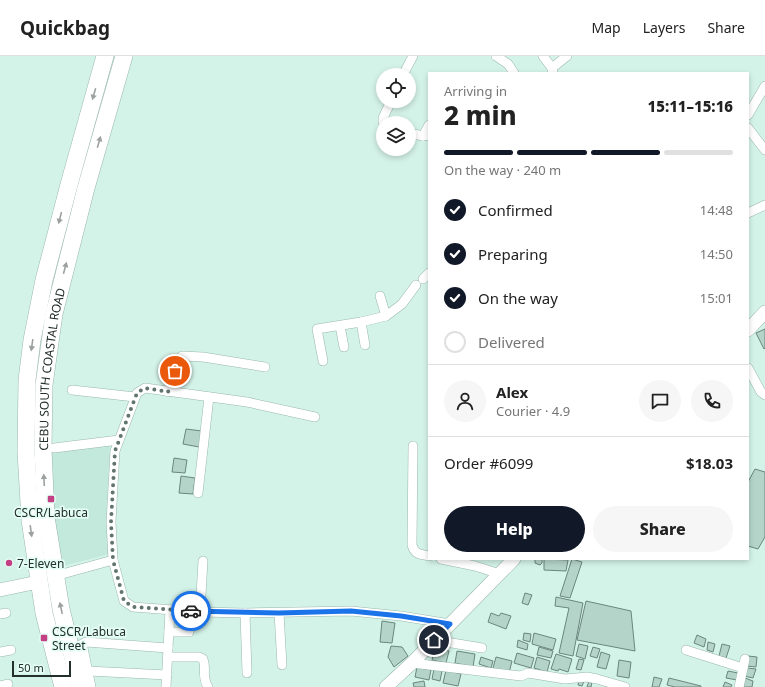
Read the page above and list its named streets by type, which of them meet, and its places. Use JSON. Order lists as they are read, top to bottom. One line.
{"streets":{"highway":["CEBU SOUTH COASTAL ROAD"]},"places":{"transit":["CSCR/Labuca","CSCR/Labuca Street"],"other":["7-Eleven"]},"scale_bar":"50 m","page":{"header":"Quickbag","nav":["Map","Layers","Share"],"heading":["2 min","Arriving in","15:11–15:16"],"panel":["Alex","Courier · 4.9","Order #6099","$18.03"],"bar":"On the way · 240 m","list":[["Confirmed","14:48"],["Preparing","14:50"],["On the way","15:01"],"Delivered"],"buttons":["Help","Share"],"scale":"50 m"}}
